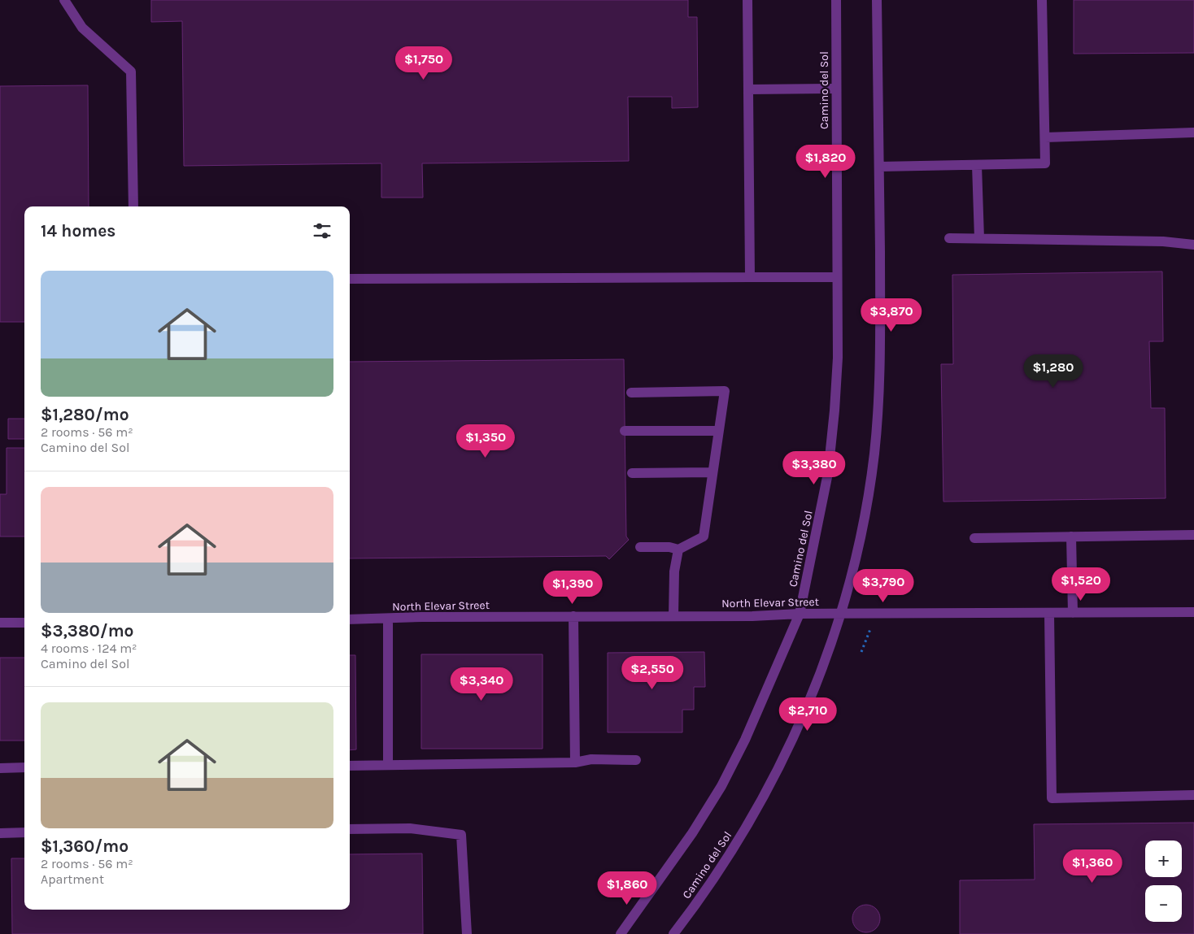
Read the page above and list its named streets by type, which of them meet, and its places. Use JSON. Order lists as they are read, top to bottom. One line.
{"streets":{"street":["Camino del Sol","North Elevar Street"]},"crossings":[["Camino del Sol","North Elevar Street"]],"page":{"price":["$1,750","$1,820","$3,870","$1,280","$1,350","$3,380","$1,520","$3,790","$1,390","$2,550","$3,340","$2,710","$1,360","$1,860"],"heading":"14 homes","list":[{"name":"$1,280/mo","note":"2 rooms · 56 m² · Camino del Sol"},{"name":"$3,380/mo","note":"4 rooms · 124 m² · Camino del Sol"},{"name":"$1,360/mo","note":"2 rooms · 56 m² · Apartment"}],"map_buttons":["+","−"]}}
